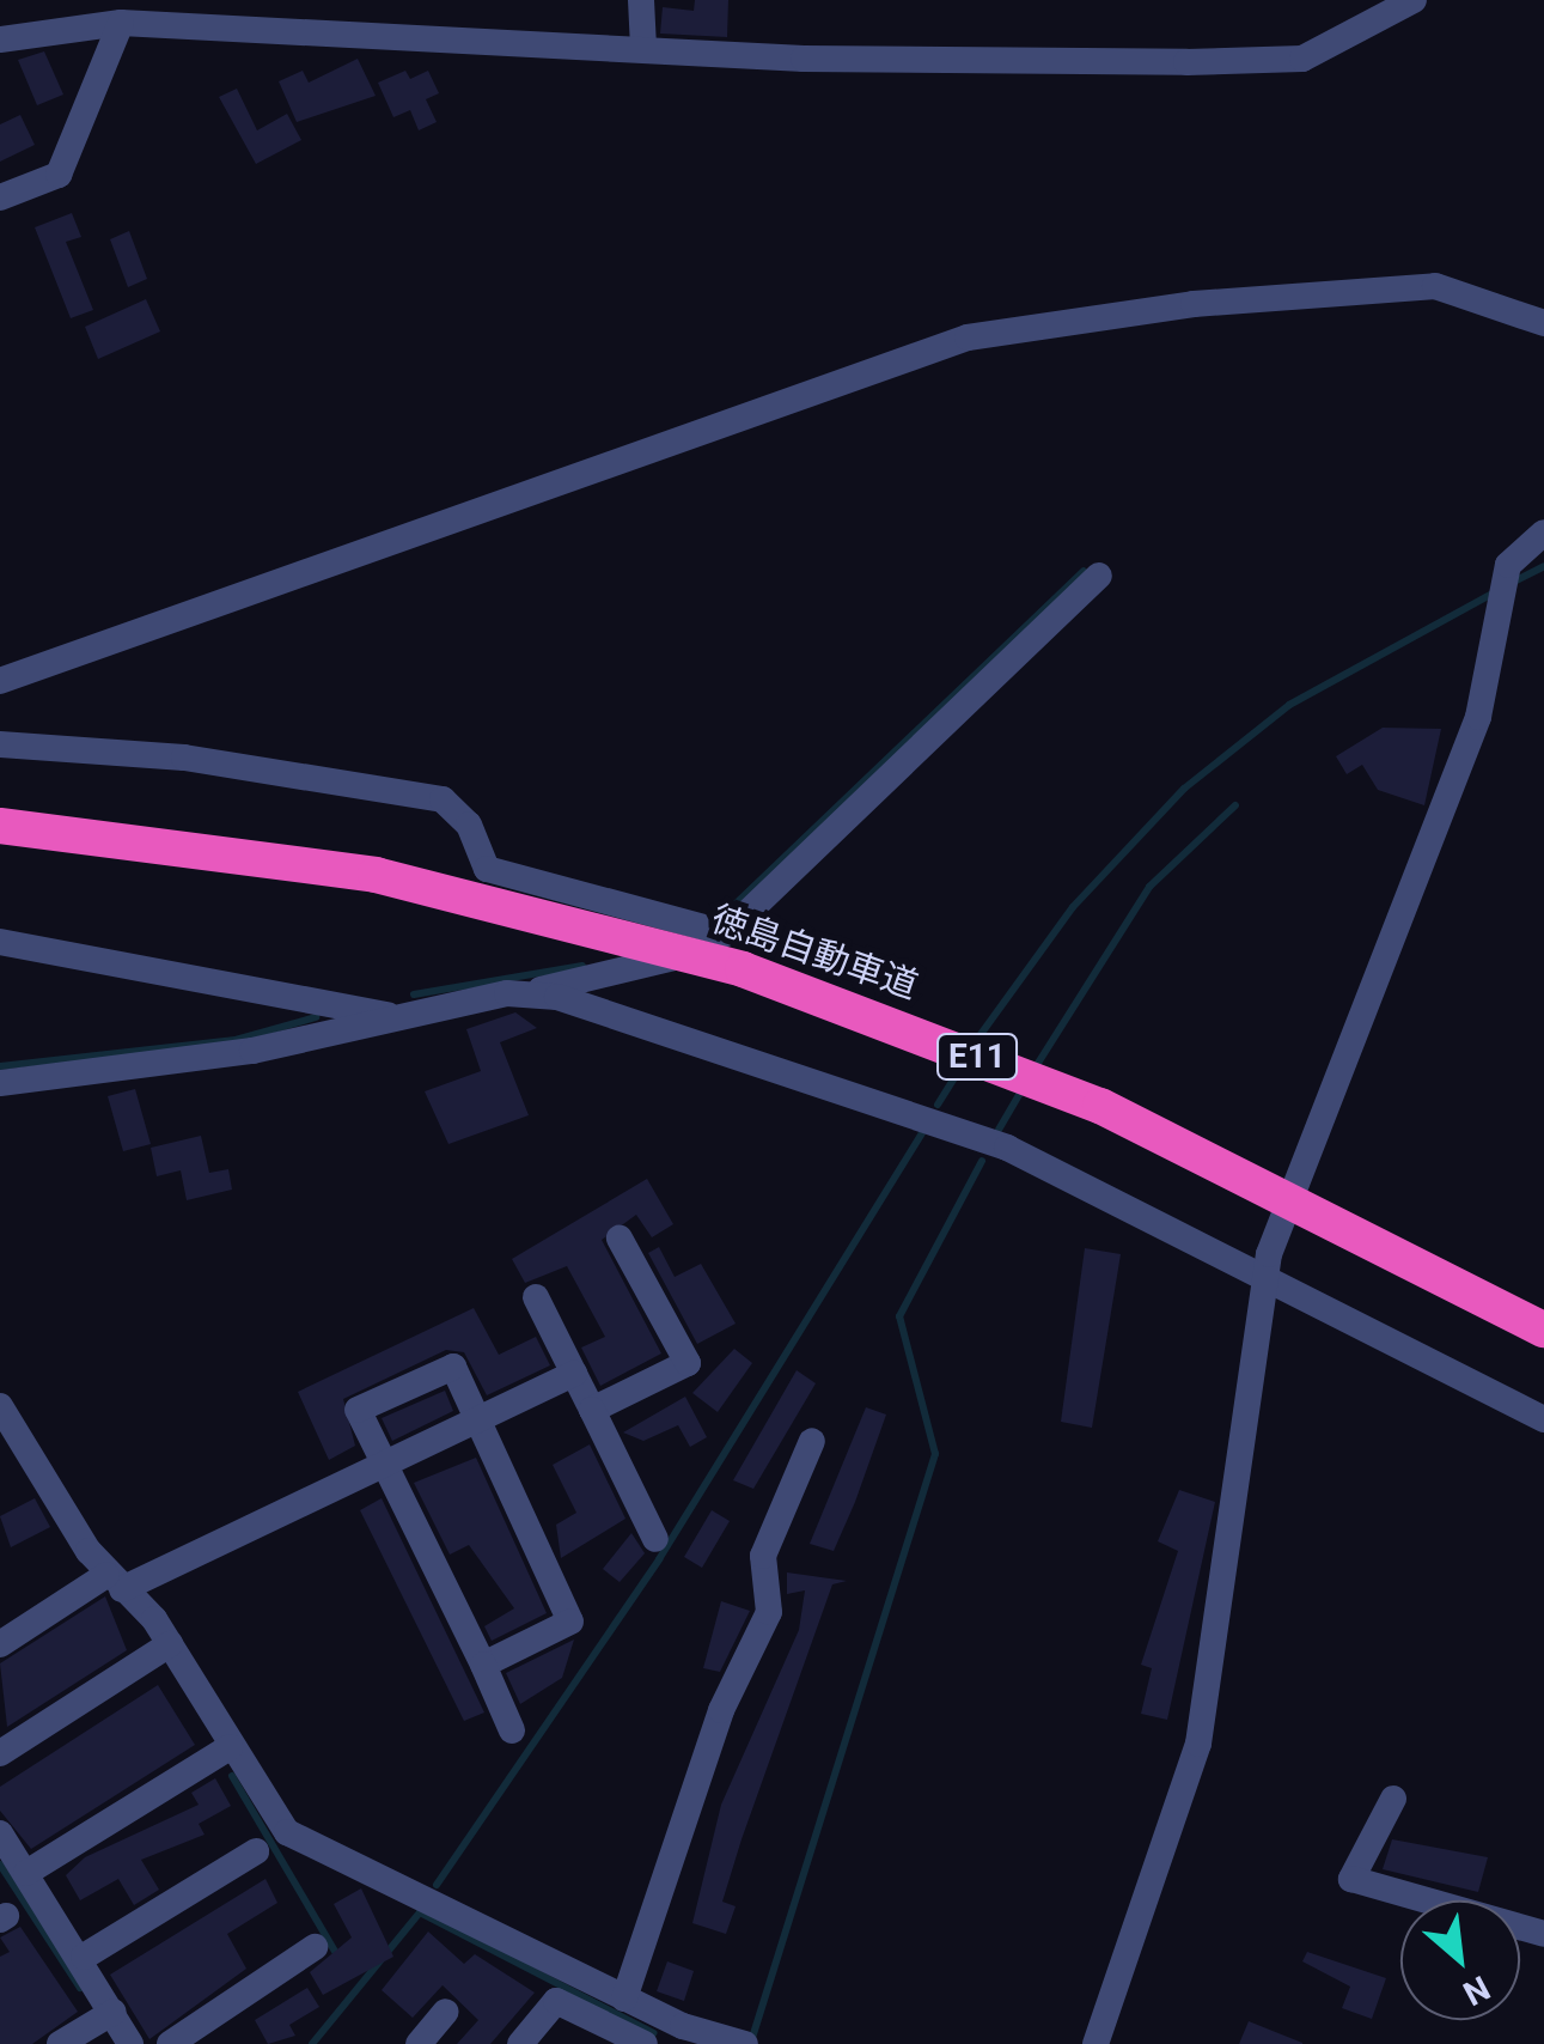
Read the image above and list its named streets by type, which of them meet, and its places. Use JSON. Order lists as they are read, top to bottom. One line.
{"streets":{"highway":["徳島自動車道","E11"]},"north":"bottom right"}
